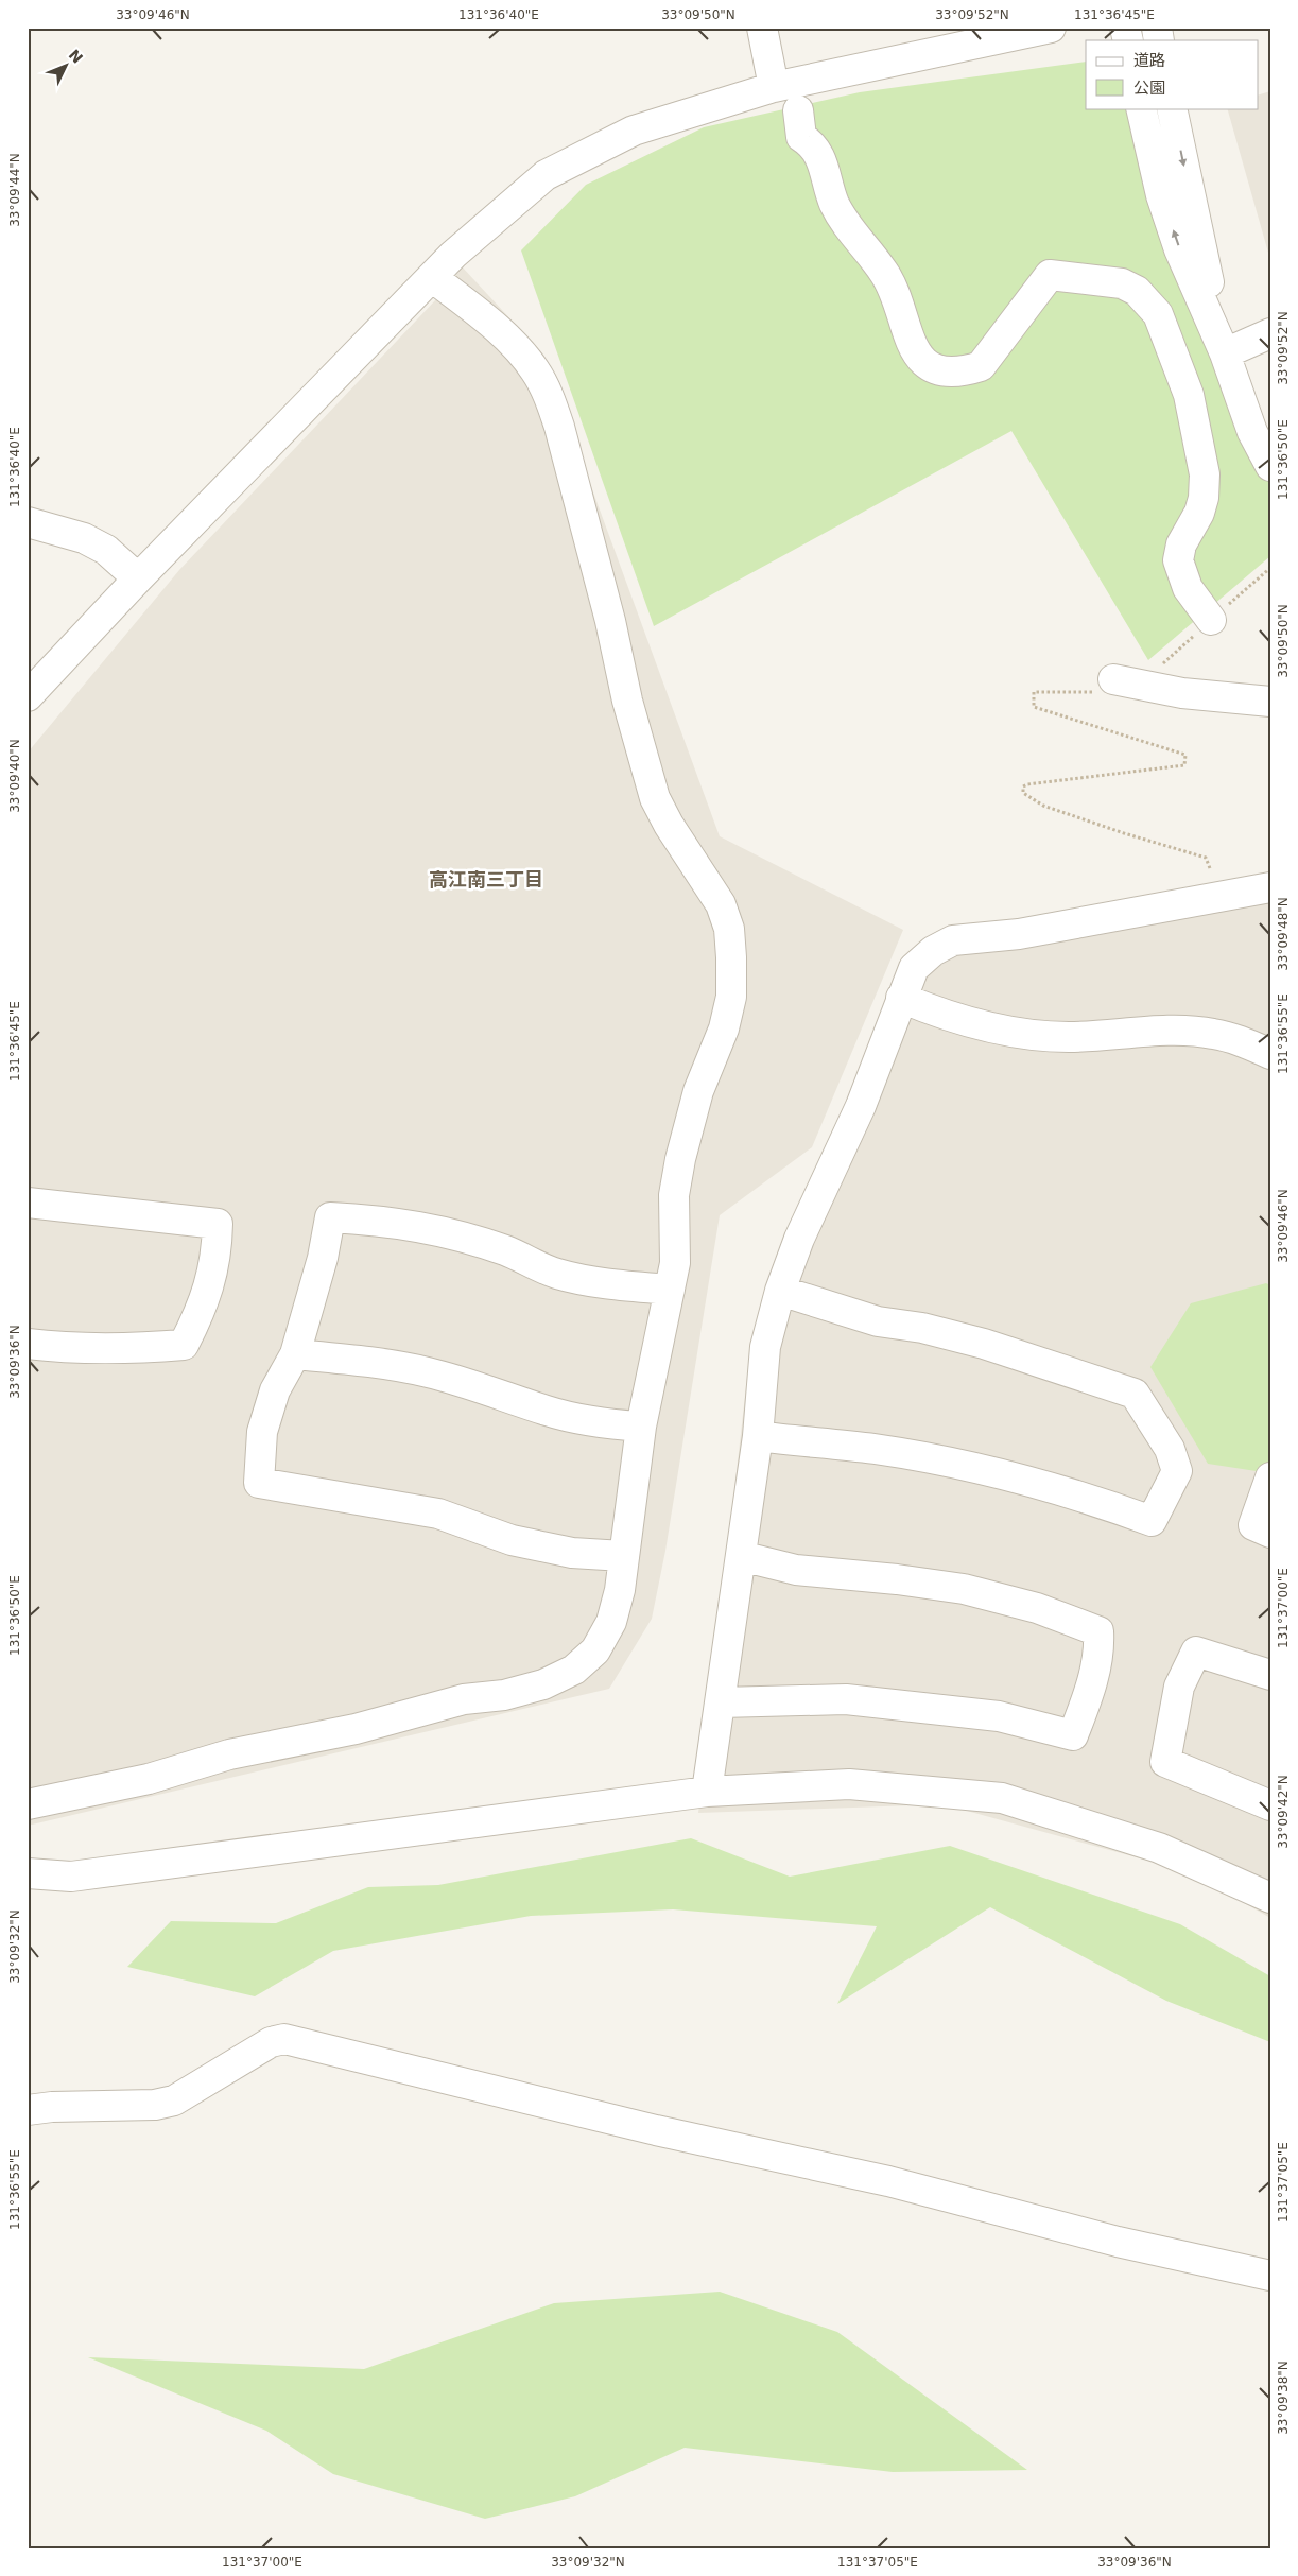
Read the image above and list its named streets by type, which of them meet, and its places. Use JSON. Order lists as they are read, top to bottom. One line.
{"districts":["高江南三丁目"],"legend":["道路","公園"],"north":"top right","coordinates":["33°09'46\"N","131°36'40\"E","33°09'50\"N","33°09'52\"N","131°36'45\"E","33°09'44\"N","131°36'50\"E","33°09'40\"N","33°09'48\"N","131°36'55\"E","33°09'36\"N","131°37'00\"E","33°09'42\"N","33°09'32\"N","131°37'05\"E","33°09'38\"N"]}
